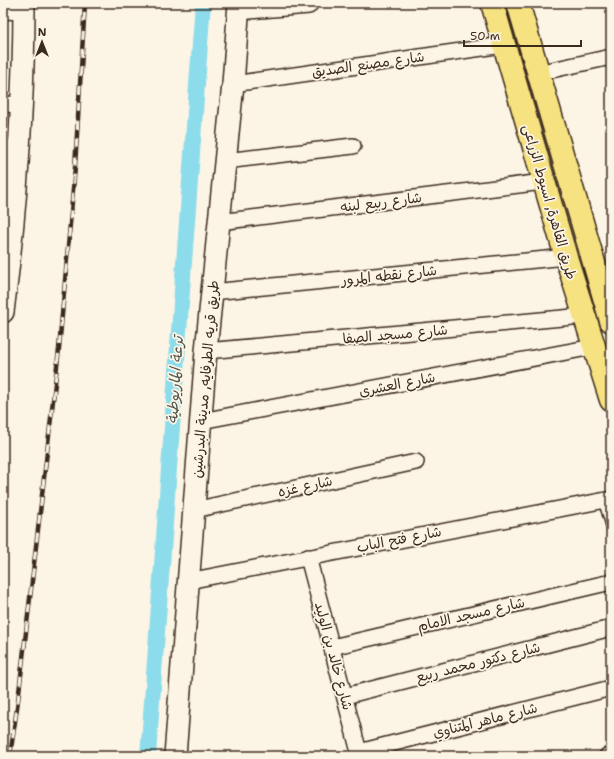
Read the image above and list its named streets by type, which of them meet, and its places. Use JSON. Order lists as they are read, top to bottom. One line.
{"streets":{"highway":["طريق القاهرة, اسيوط الزراعى"],"main road":["طريق قريه الطرفايه, مدينة البدرشين"],"street":["شارع مصنع الصديق","شارع ربيع لبنه","شارع نقطه المرور","شارع مسجد الصفا","شارع العشرى","شارع غزه","شارع فتح الباب","شارع مسجد الامام","شارع خالد بن الوليد","شارع دكتور محمد ربيع","شارع ماهر المتناوي"]},"crossings":[["شارع مصنع الصديق","طريق القاهرة, اسيوط الزراعى"],["شارع مصنع الصديق","طريق قريه الطرفايه, مدينة البدرشين"],["شارع ربيع لبنه","طريق القاهرة, اسيوط الزراعى"],["شارع ربيع لبنه","طريق قريه الطرفايه, مدينة البدرشين"],["طريق القاهرة, اسيوط الزراعى","شارع نقطه المرور"],["طريق القاهرة, اسيوط الزراعى","شارع مسجد الصفا"],["طريق القاهرة, اسيوط الزراعى","شارع العشرى"],["شارع نقطه المرور","طريق قريه الطرفايه, مدينة البدرشين"],["شارع مسجد الصفا","طريق قريه الطرفايه, مدينة البدرشين"],["طريق قريه الطرفايه, مدينة البدرشين","شارع العشرى"],["طريق قريه الطرفايه, مدينة البدرشين","شارع غزه"],["طريق قريه الطرفايه, مدينة البدرشين","شارع فتح الباب"],["شارع فتح الباب","شارع خالد بن الوليد"],["شارع مسجد الامام","شارع خالد بن الوليد"],["شارع خالد بن الوليد","شارع دكتور محمد ربيع"],["شارع خالد بن الوليد","شارع ماهر المتناوي"]],"water":["ترعة الماريوطية"],"scale_bar":"50 m","north":"top"}
